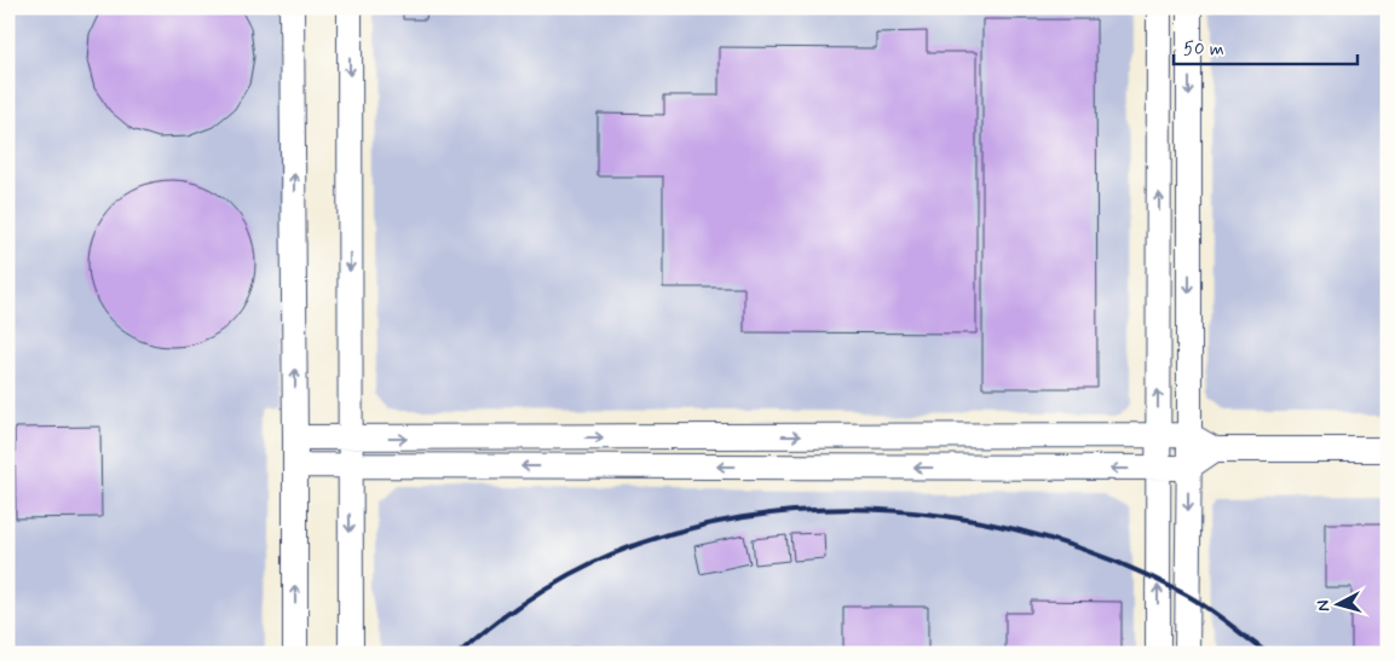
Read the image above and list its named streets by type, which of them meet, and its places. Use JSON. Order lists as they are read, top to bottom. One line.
{"scale_bar":"50 m","north":"left"}
